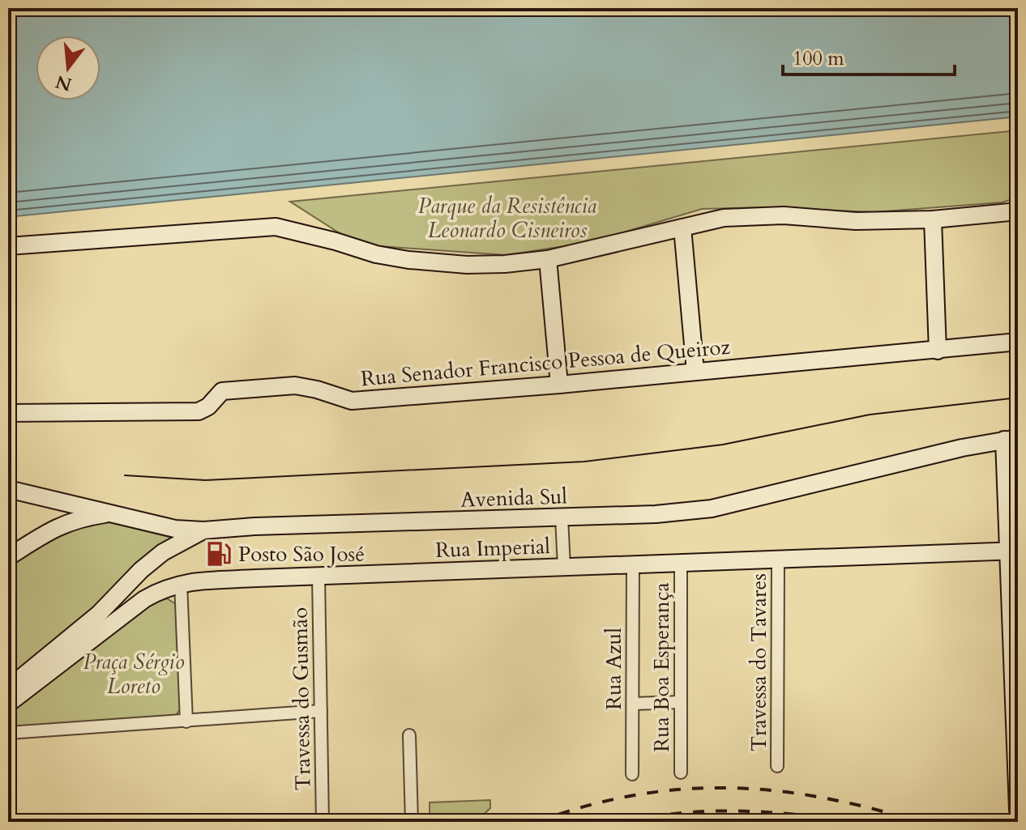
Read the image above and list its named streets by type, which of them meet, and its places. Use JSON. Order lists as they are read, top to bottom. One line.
{"streets":{"main road":["Rua Senador Francisco Pessoa de Queiroz","Avenida Sul","Rua Imperial"],"street":["Travessa do Tavares","Rua Boa Esperança","Rua Azul","Travessa do Gusmão"]},"crossings":[["Rua Imperial","Travessa do Tavares"],["Rua Imperial","Rua Boa Esperança"],["Rua Imperial","Rua Azul"],["Rua Imperial","Travessa do Gusmão"]],"parks":["Parque da Resistência Leonardo Cisneiros","Praça Sérgio Loreto"],"places":{"fuel station":["Posto São José"]},"scale_bar":"100 m","north":"bottom"}
